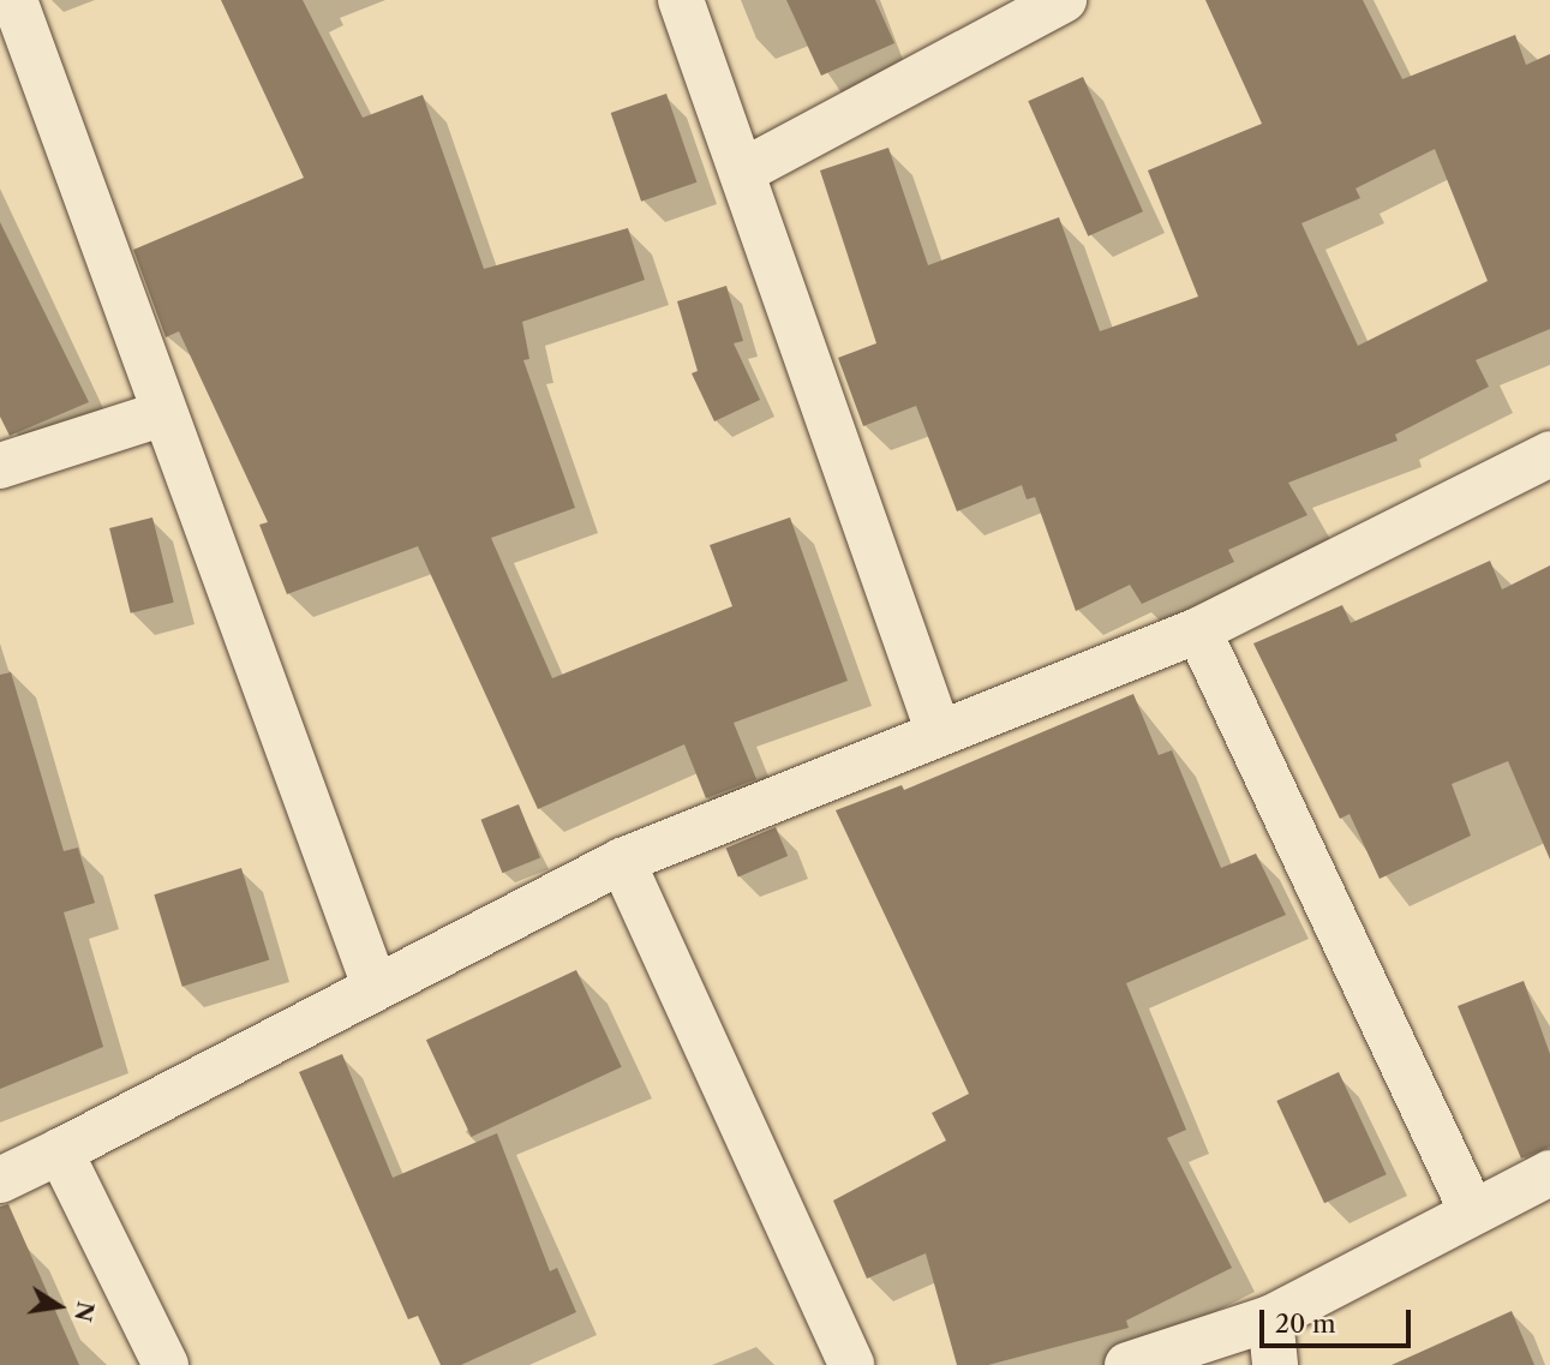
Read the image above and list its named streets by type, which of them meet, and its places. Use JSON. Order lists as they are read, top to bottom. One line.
{"scale_bar":"20 m","north":"right"}
